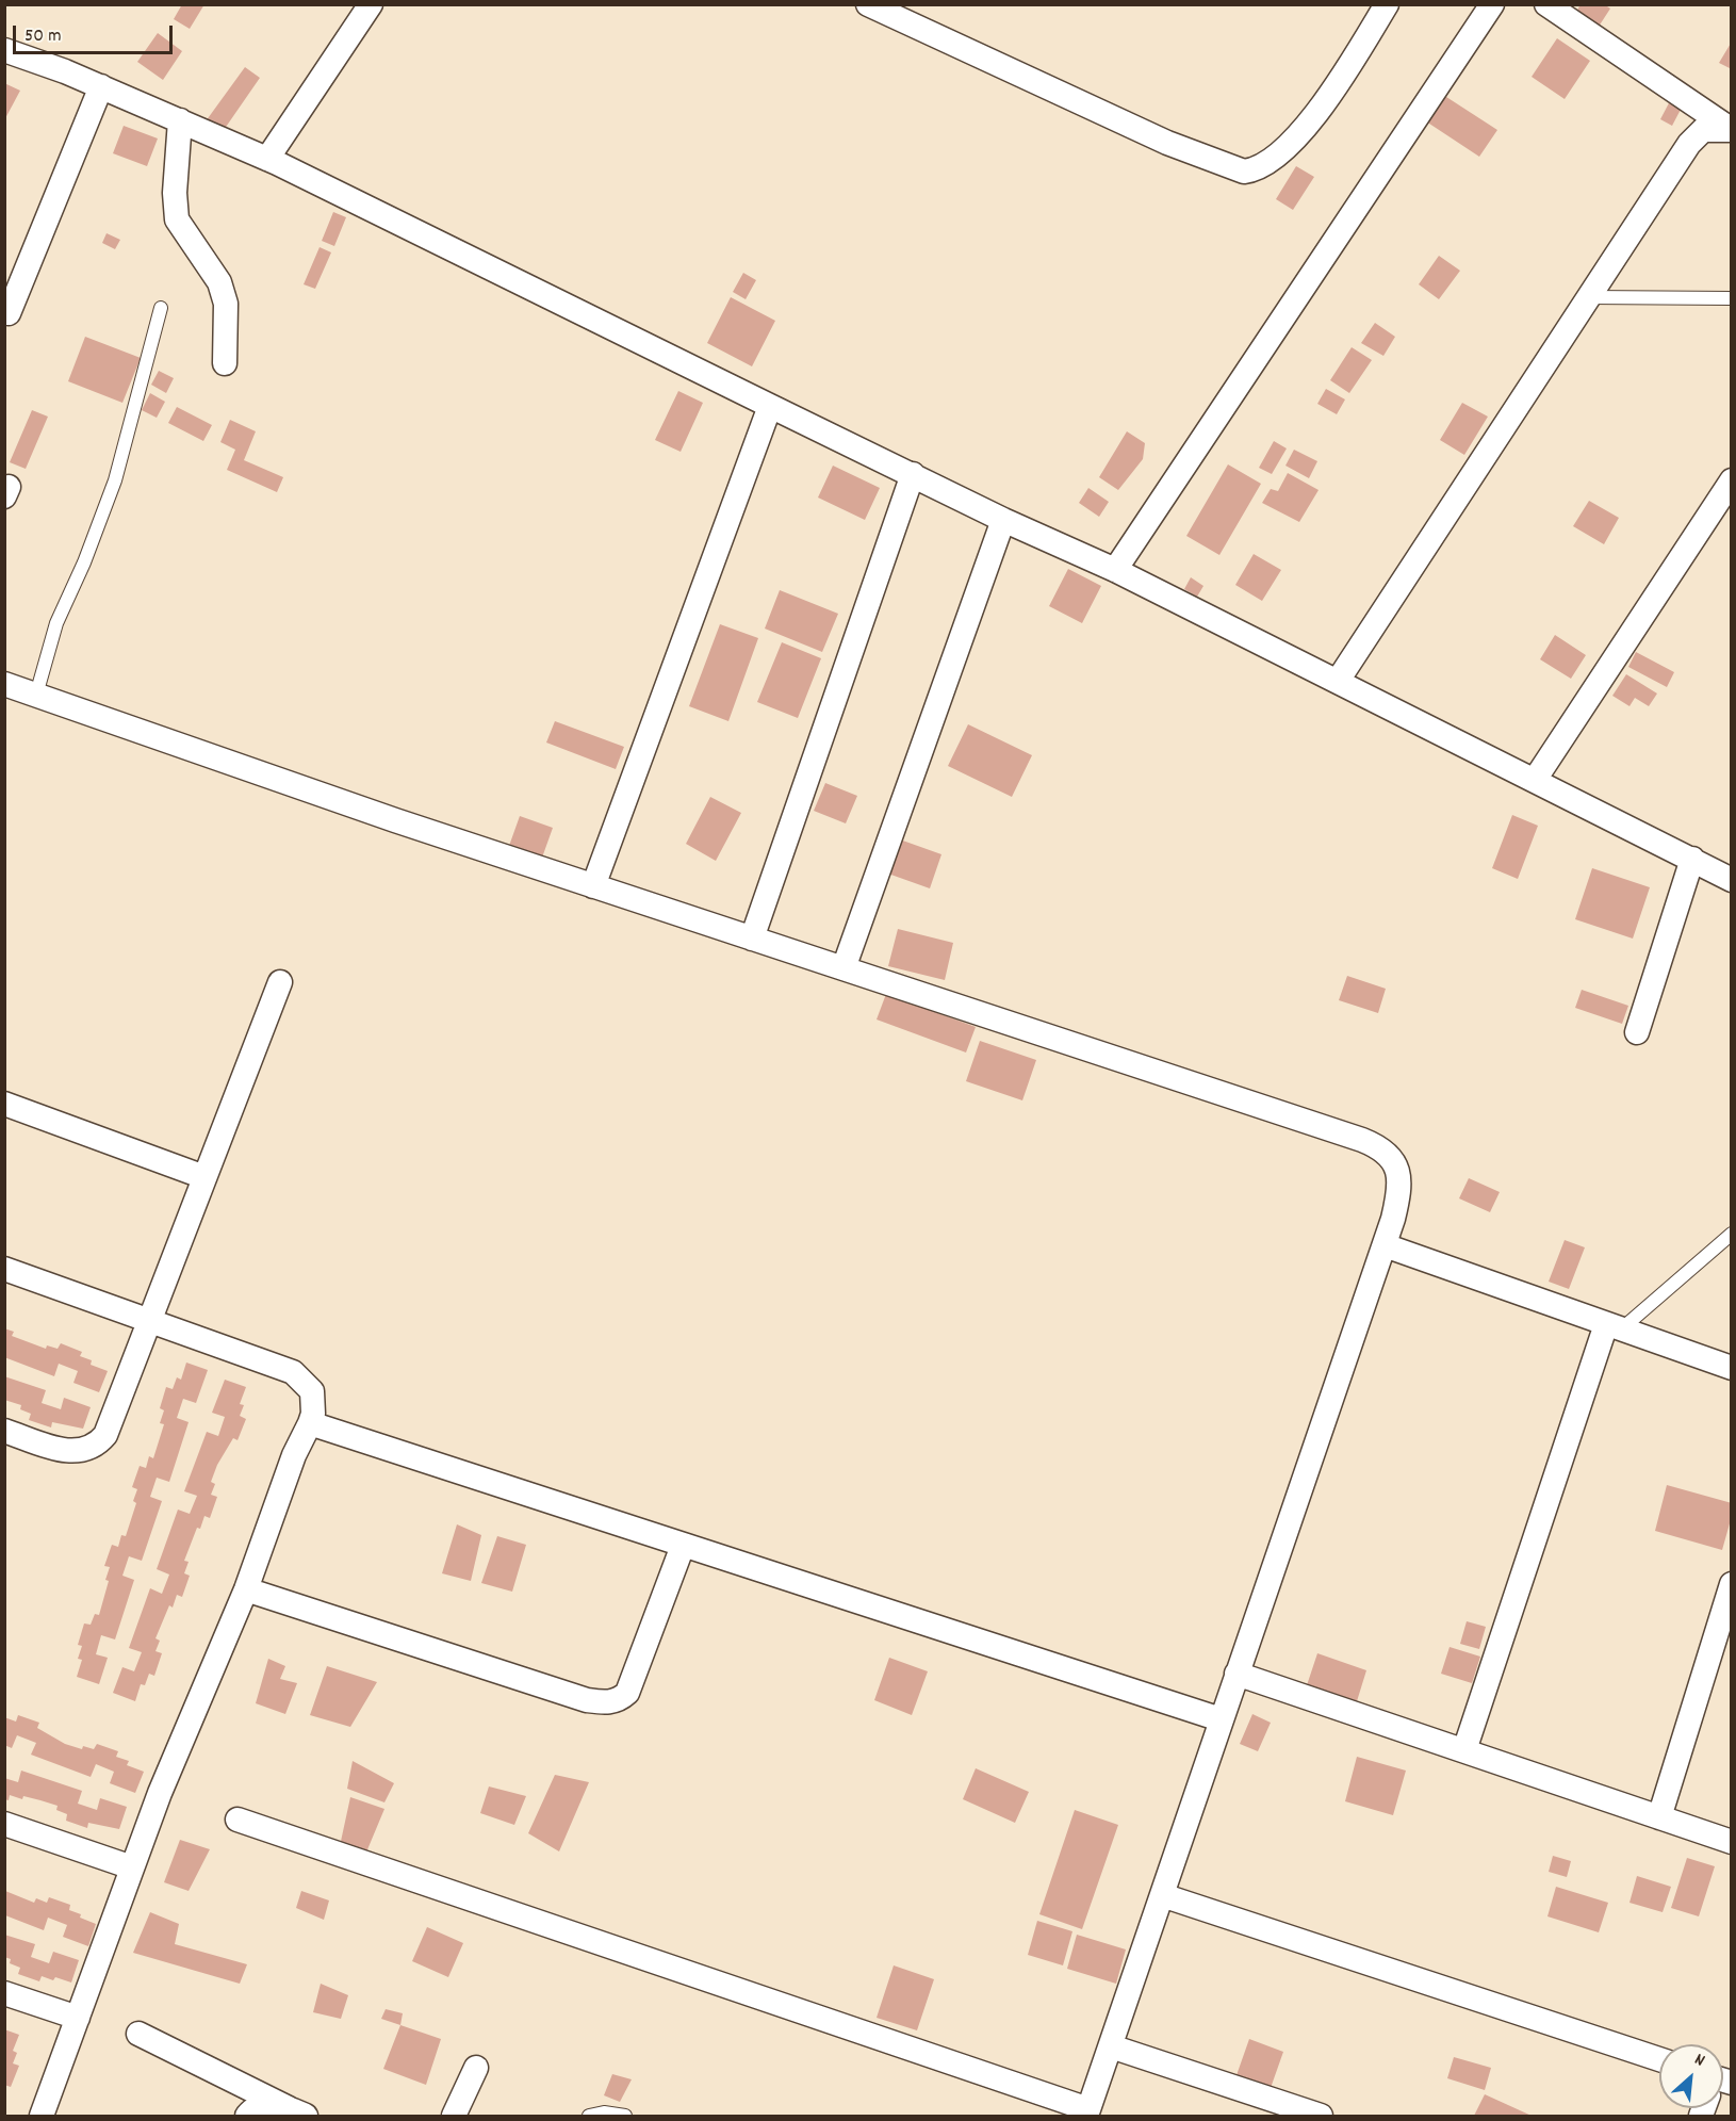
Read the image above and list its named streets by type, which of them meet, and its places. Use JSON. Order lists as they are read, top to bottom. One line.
{"scale_bar":"50 m","north":"top right"}
